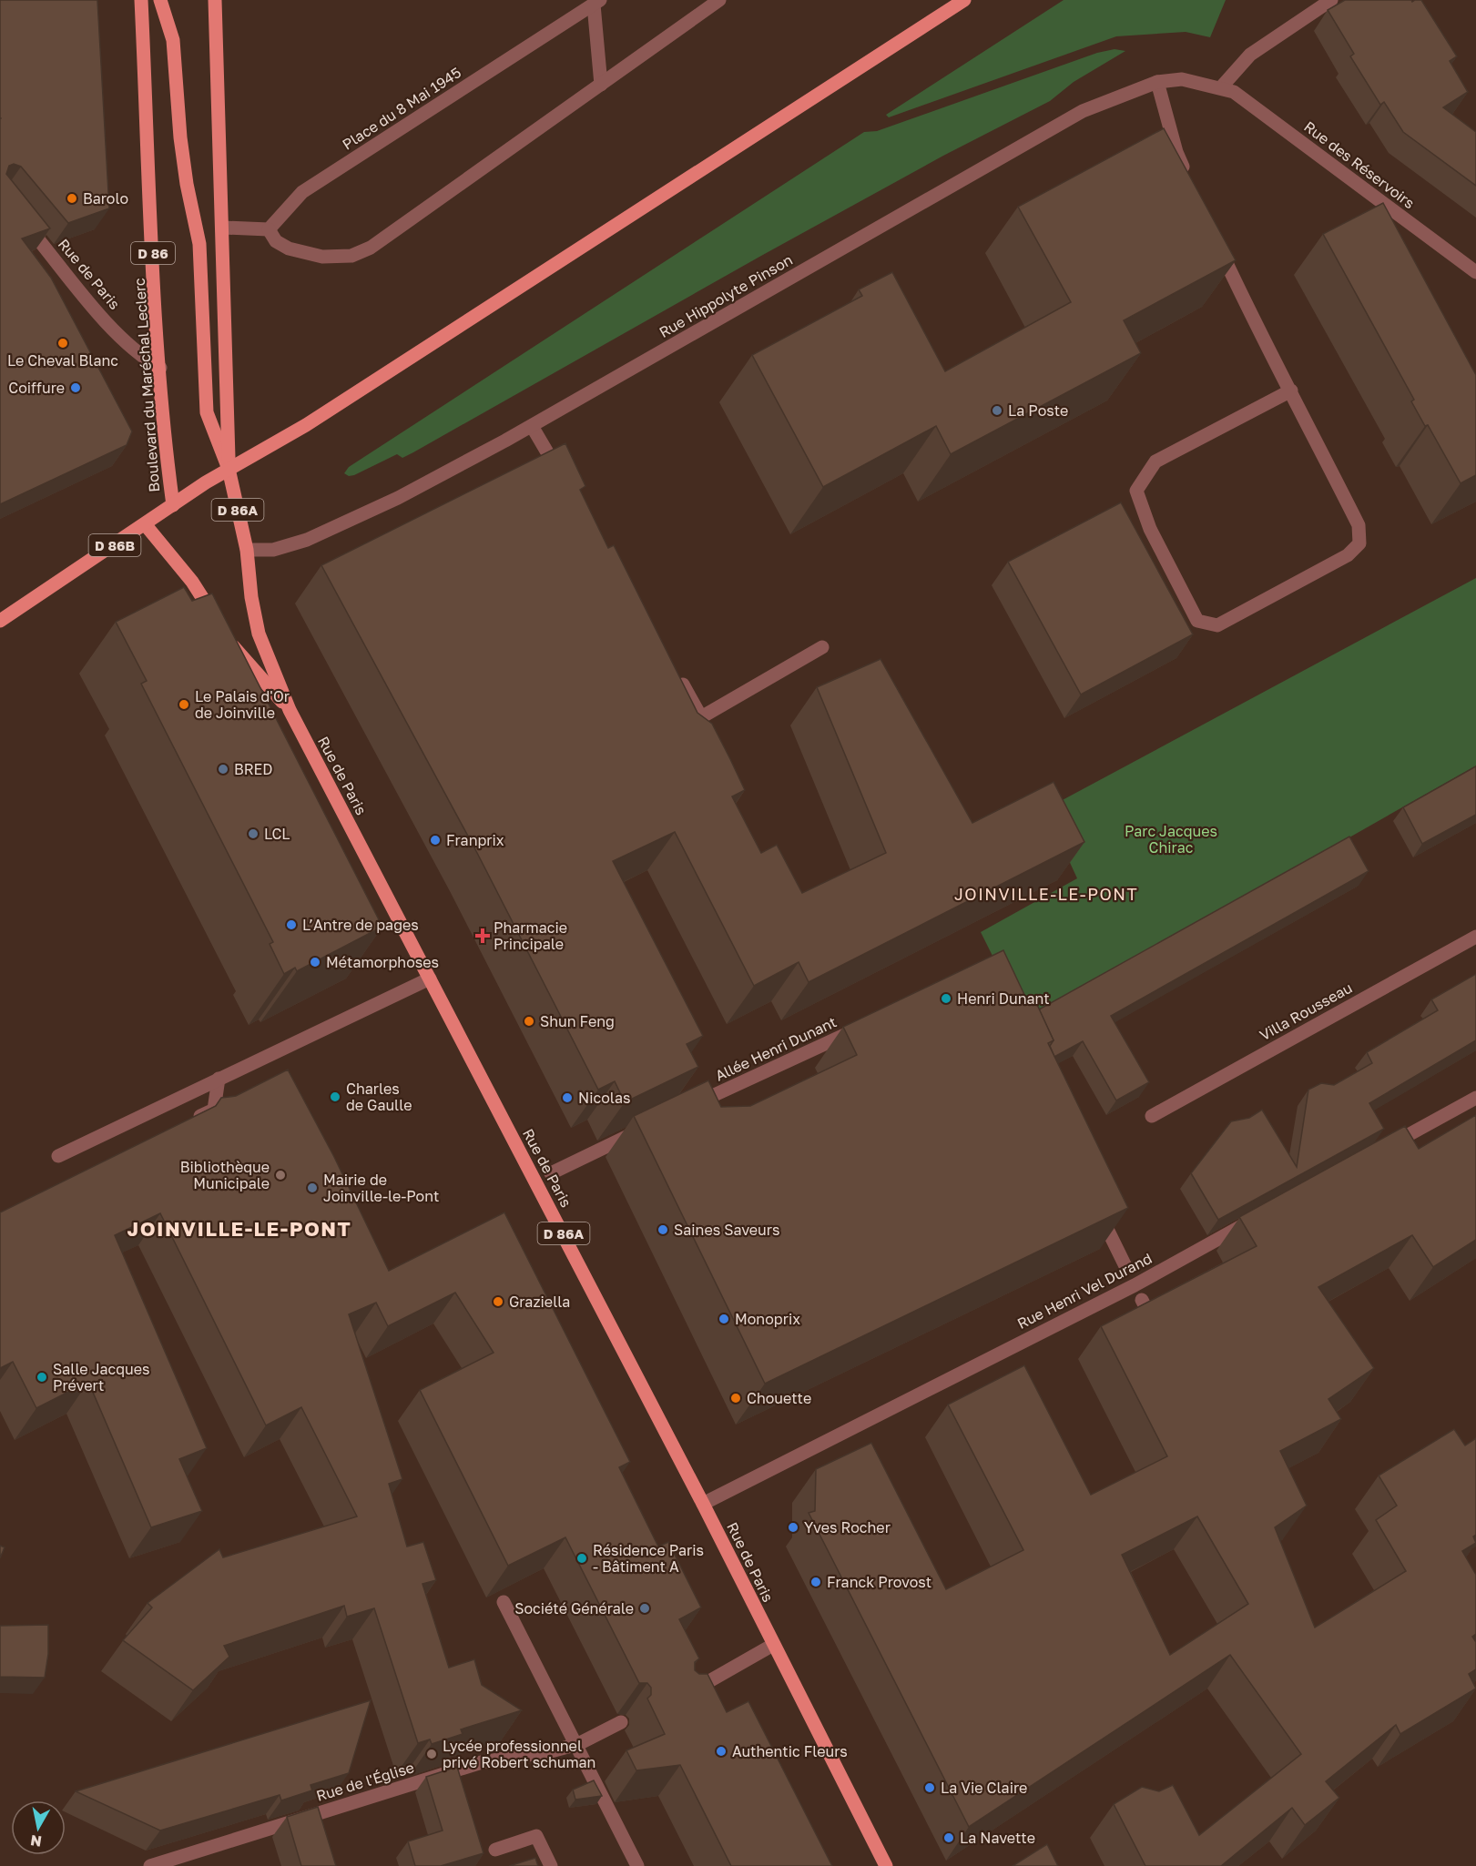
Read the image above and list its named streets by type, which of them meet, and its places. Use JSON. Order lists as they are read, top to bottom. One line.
{"streets":{"main road":["D 86","Rue de Paris","Boulevard du Maréchal Leclerc","D 86A","D 86B"],"street":["Place du 8 Mai 1945","Rue des Réservoirs","Rue Hippolyte Pinson","Villa Rousseau","Allée Henri Dunant","Rue Henri Vel Durand","Rue de l'Église"]},"crossings":[["Rue des Réservoirs","Rue Hippolyte Pinson"],["Rue de Paris","Rue Hippolyte Pinson"],["Rue de Paris","Boulevard du Maréchal Leclerc"],["Rue de Paris","D 86B"],["Rue de Paris","Rue Henri Vel Durand"],["Boulevard du Maréchal Leclerc","D 86B"]],"districts":["JOINVILLE-LE-PONT","JOINVILLE-LE-PONT"],"parks":["Parc Jacques Chirac"],"places":{"other":["Barolo","Le Cheval Blanc","Coiffure","La Poste","Le Palais d'Or de Joinville","BRED","LCL","Franprix","L’Antre de pages","Métamorphoses","Henri Dunant","Shun Feng","Charles de Gaulle","Nicolas","Bibliothèque Municipale","Mairie de Joinville-le-Pont","Saines Saveurs","Graziella","Monoprix","Salle Jacques Prévert","Chouette","Yves Rocher","Résidence Paris - Bâtiment A","Franck Provost","Société Générale","Authentic Fleurs","Lycée professionnel privé Robert schuman","La Vie Claire","La Navette"],"health":["Pharmacie Principale"]},"north":"bottom"}
